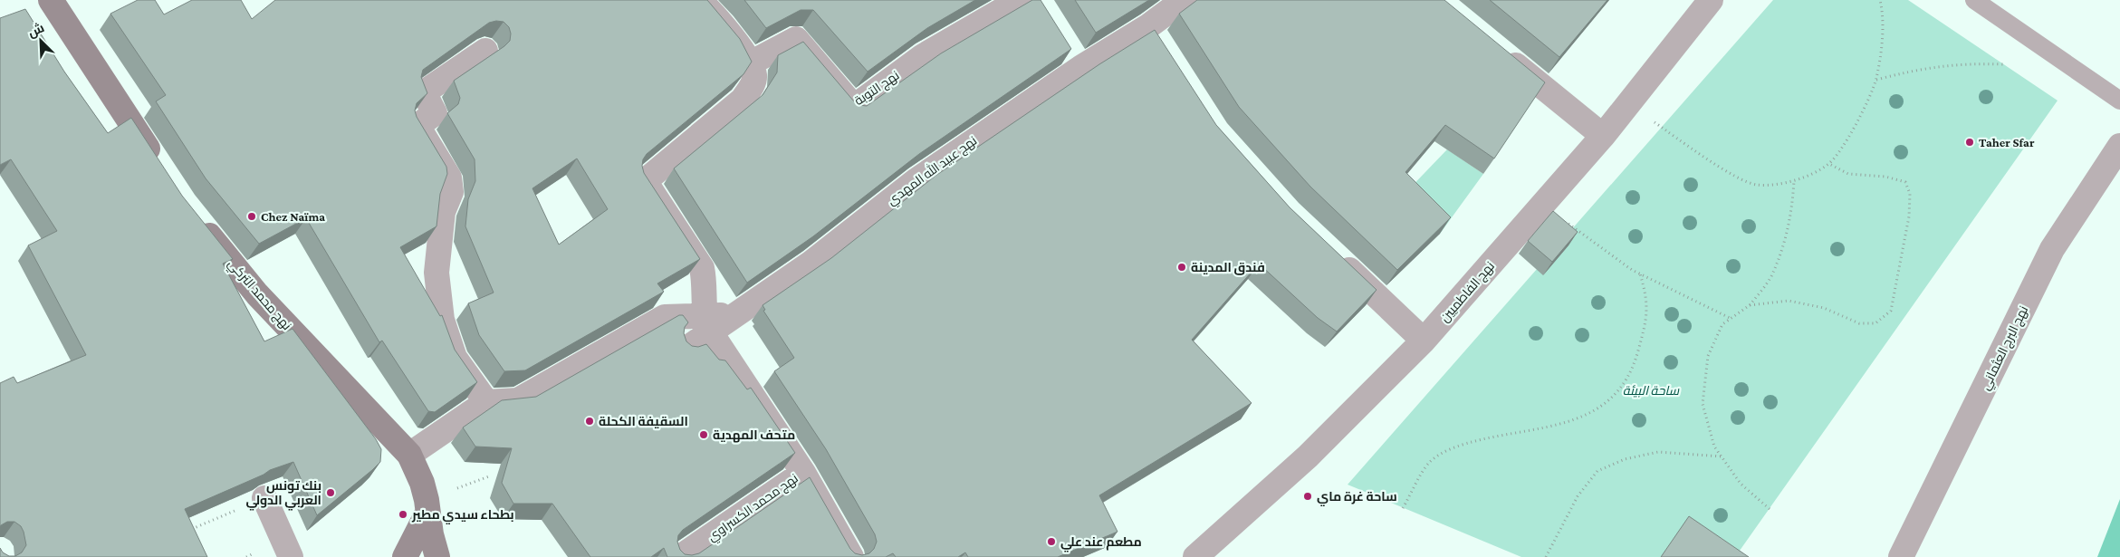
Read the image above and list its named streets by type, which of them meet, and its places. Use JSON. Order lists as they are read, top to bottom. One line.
{"streets":{"street":["نهج التوبة","نهج عبيد الله المهدي","نهج الفاطميين","نهج محمد التركي","نهج البرج العثماني","نهج محمد الكسراوي"]},"parks":["ساحة البيئة"],"places":["Taher Sfar","Chez Naïma","فندق المدينة","السقيفة الكحلة","متحف المهدية","بنك تونس العربي الدولي","ساحة غرة ماي","بطحاء سيدي مطير","مطعم عند علي"],"north":"top left"}
